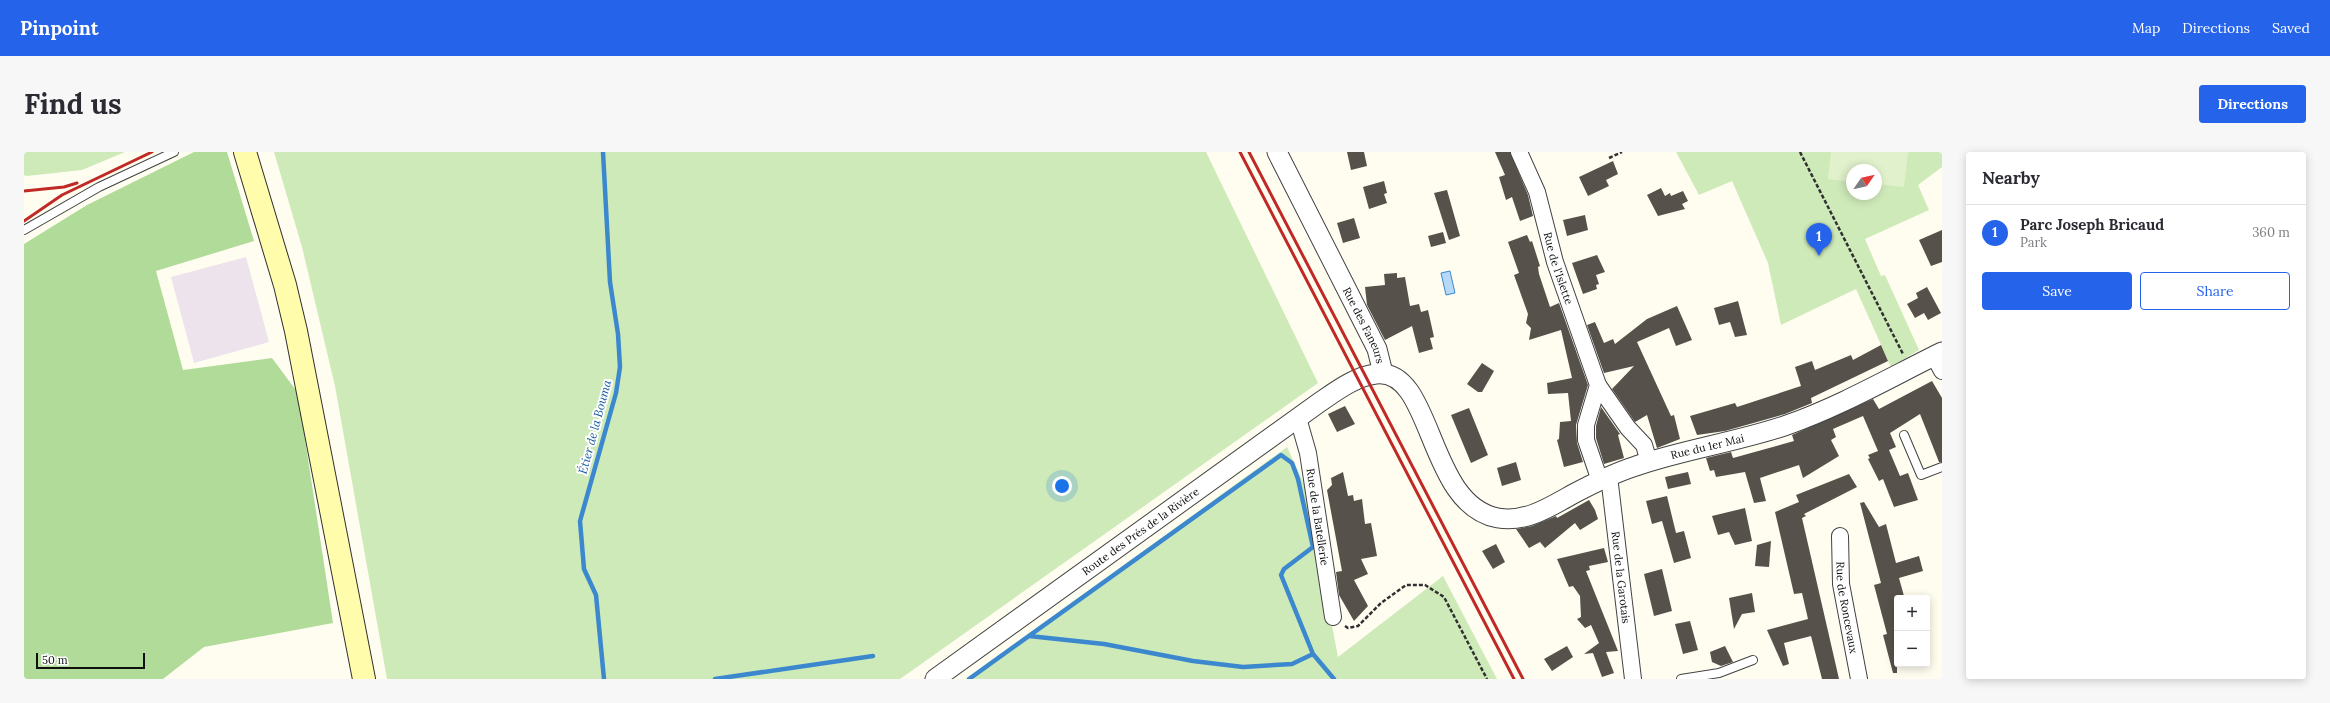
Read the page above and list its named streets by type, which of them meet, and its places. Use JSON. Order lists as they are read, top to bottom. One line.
{"streets":{"street":["Rue de l'Islette","Rue des Faneurs","Rue du 1er Mai","Rue de la Batellerie","Route des Prés de la Rivière","Rue de la Garotais","Rue de Roncevaux"]},"crossings":[["Rue de l'Islette","Rue du 1er Mai"],["Rue des Faneurs","Rue du 1er Mai"],["Rue des Faneurs","Route des Prés de la Rivière"],["Rue du 1er Mai","Rue de la Garotais"],["Rue de la Batellerie","Route des Prés de la Rivière"]],"water":["Étier de la Bouma"],"scale_bar":"50 m","north":"top right","page":{"header":"Pinpoint","nav":["Map","Directions","Saved"],"buttons":["Directions",["Save","Share"]],"title":"Find us","heading":"Nearby","list":[{"mark":"1","name":"Parc Joseph Bricaud","note":"Park","value":"360 m"}],"pins":"1","map_buttons":["+","−"],"scale":"50 m"}}
